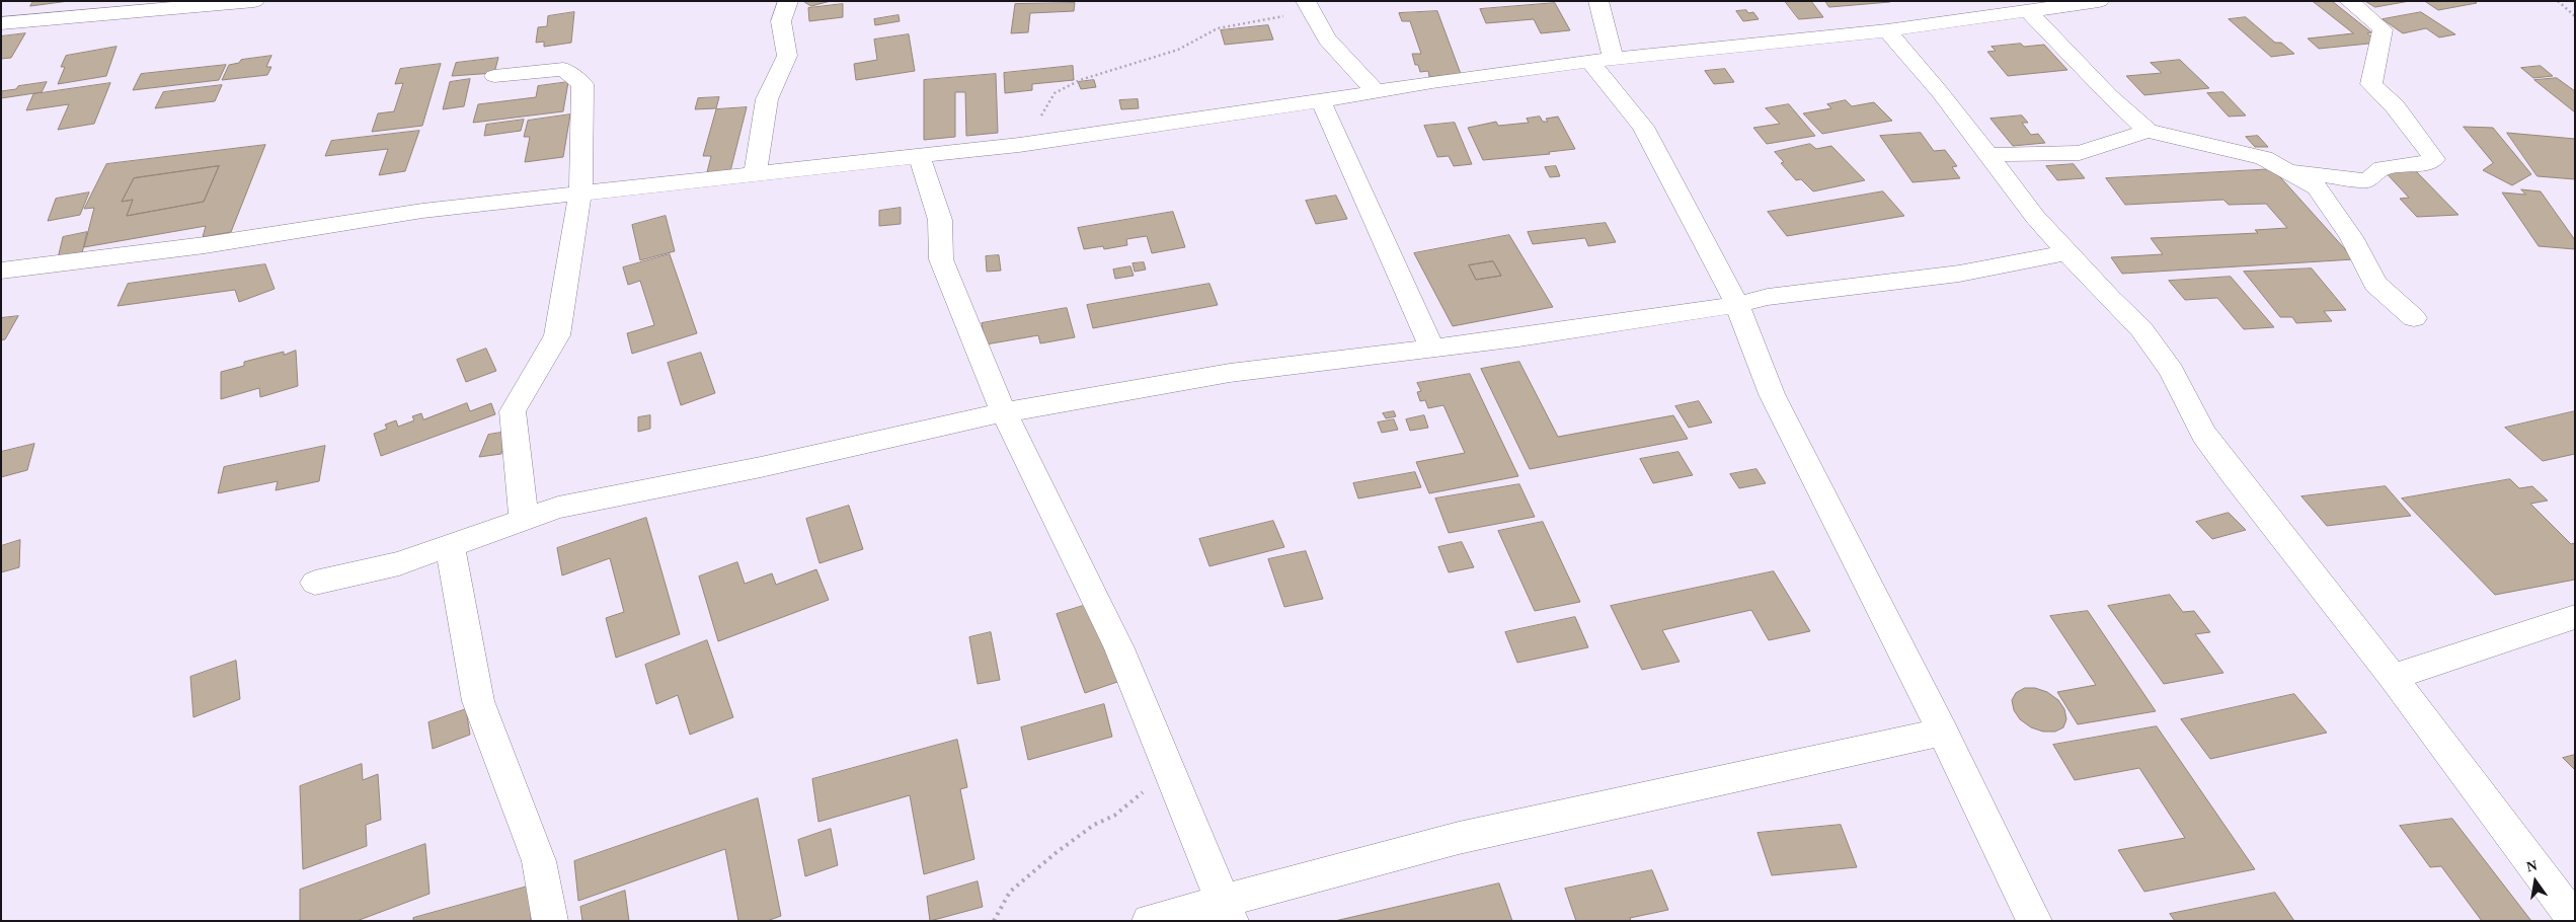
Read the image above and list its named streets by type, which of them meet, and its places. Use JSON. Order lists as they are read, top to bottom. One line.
{"north":"top"}
